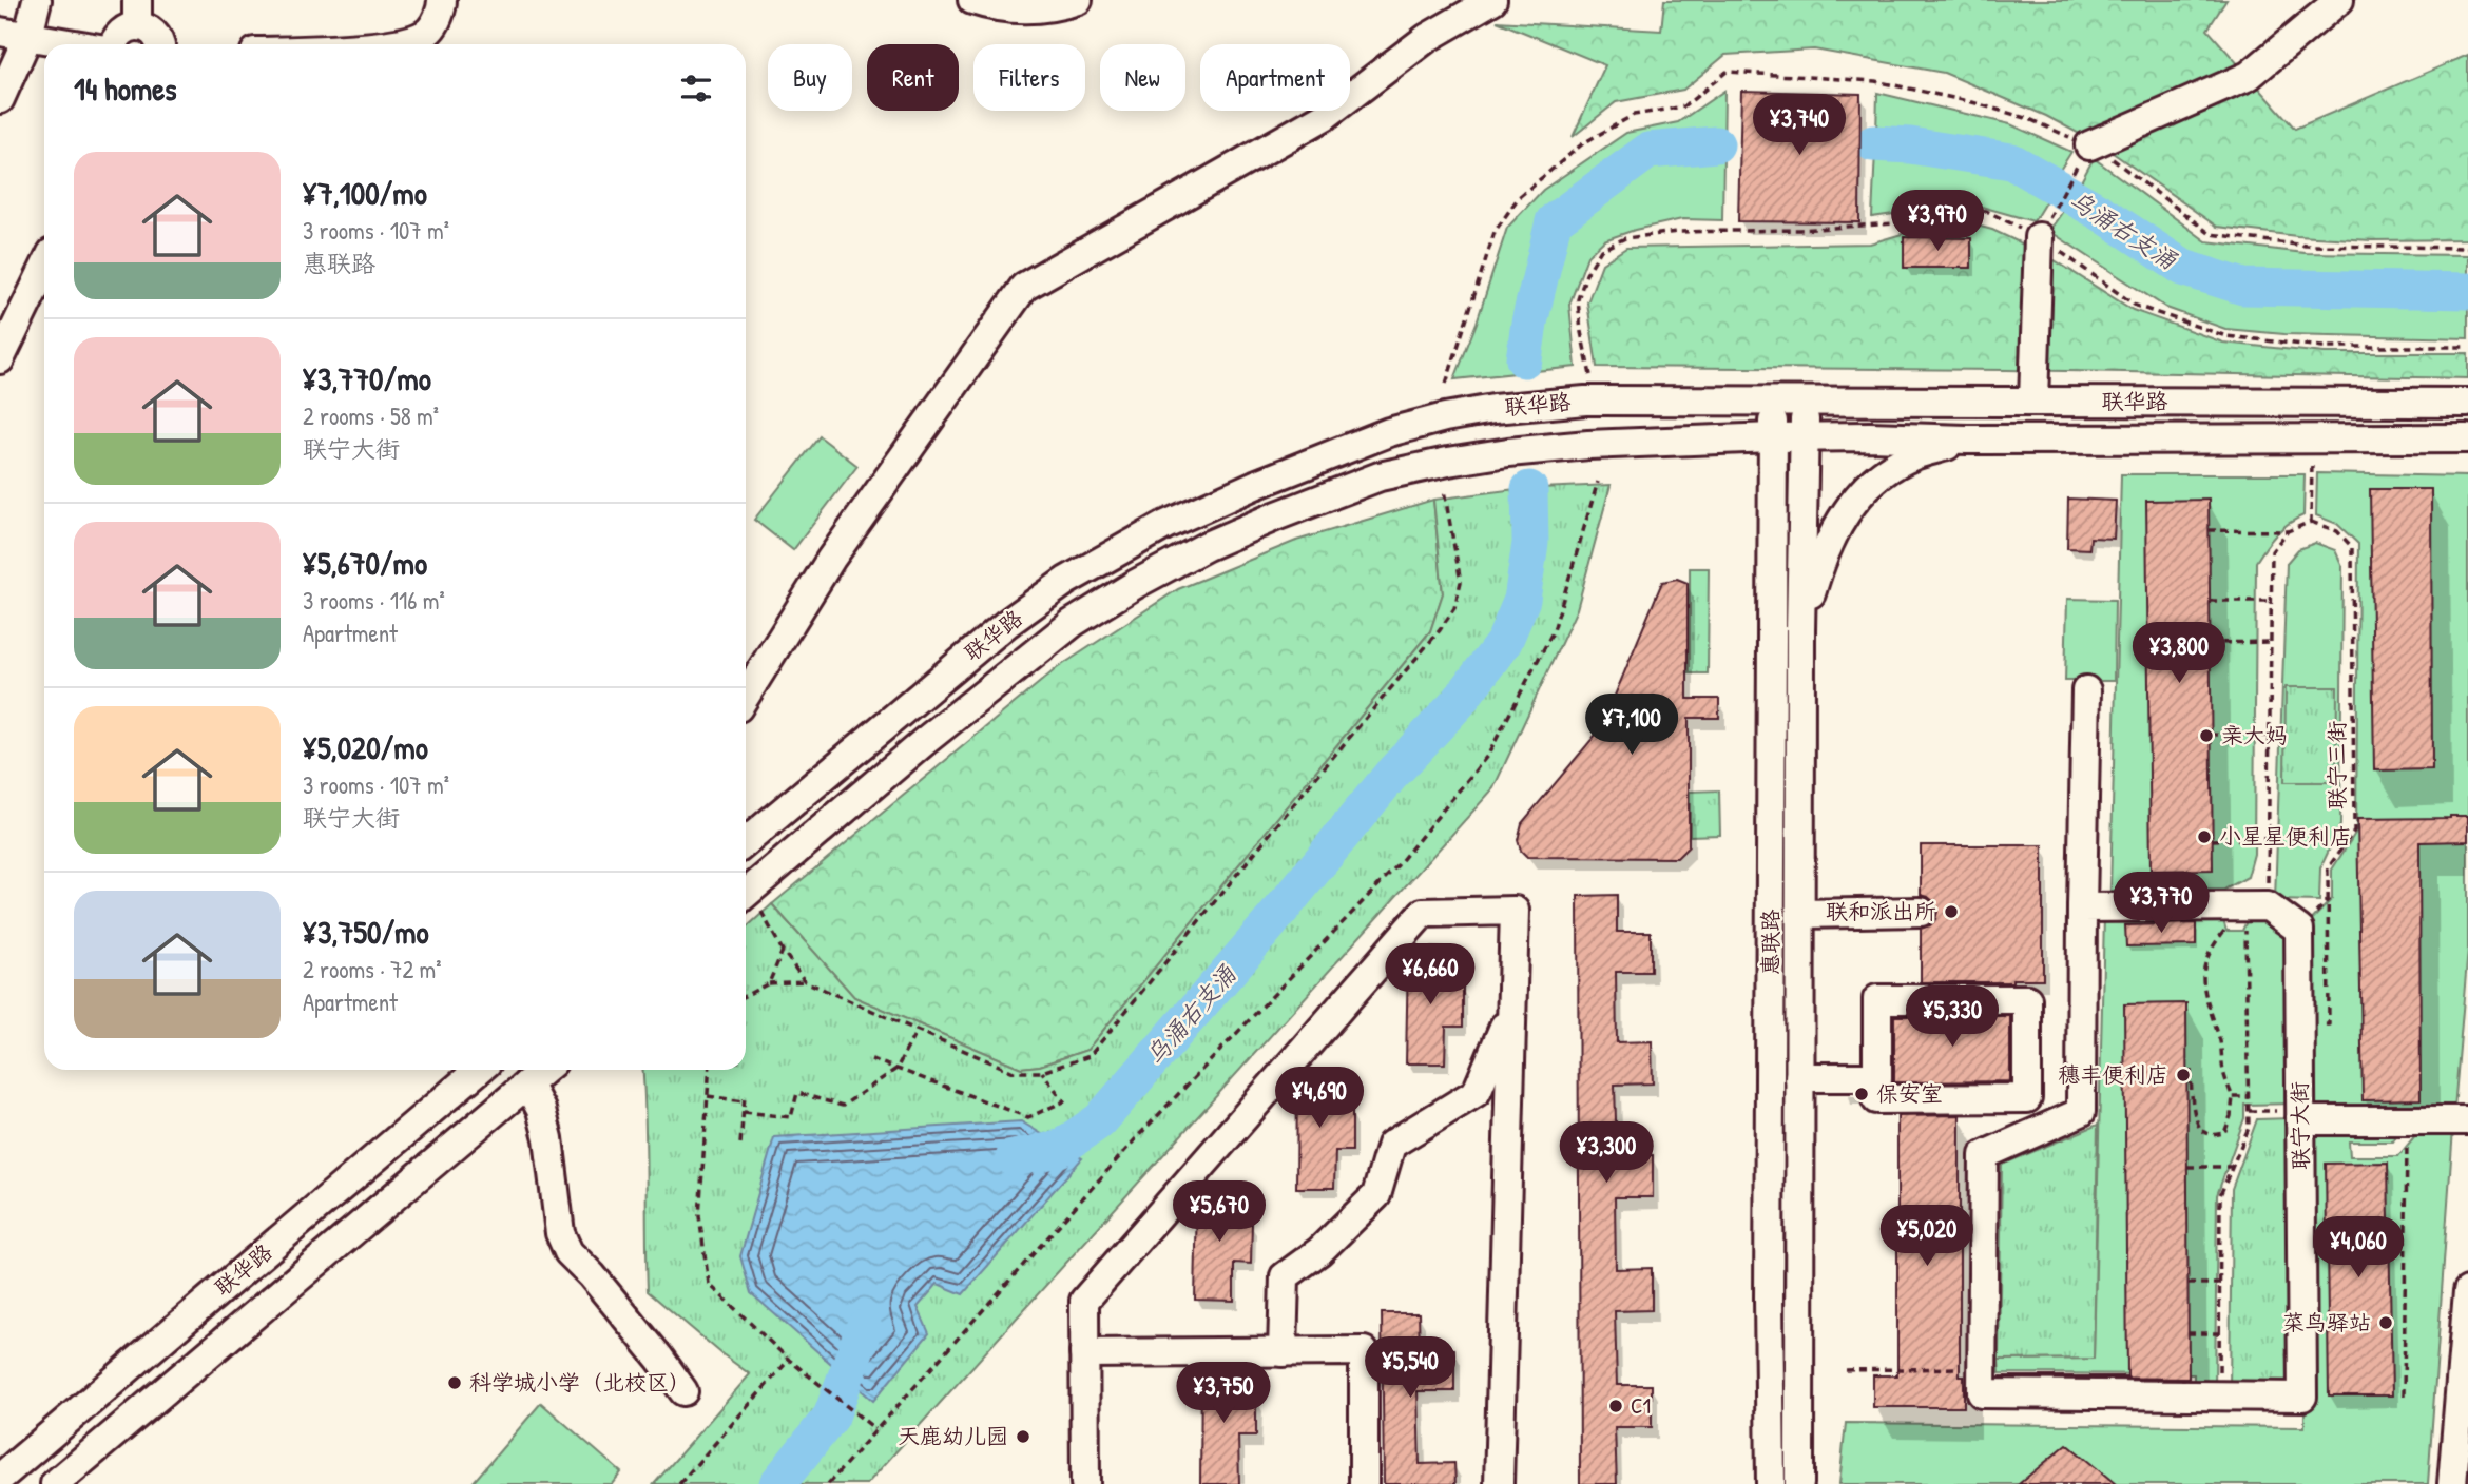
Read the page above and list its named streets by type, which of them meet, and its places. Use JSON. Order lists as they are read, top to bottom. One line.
{"streets":{"street":["联华路","惠联路","联宁大街"],"path":["联宁三街"]},"crossings":[["联华路","惠联路"]],"water":["乌涌右支涌"],"places":["亲大妈","小星星便利店","联和派出所","穗丰便利店","保安室","菜鸟驿站","科学城小学（北校区）","C1","天鹿幼儿园"],"page":{"chip":["Buy","Rent","Filters","New","Apartment"],"heading":"14 homes","price":["¥3,740","¥3,970","¥3,800","¥7,100","¥3,770","¥6,660","¥5,330","¥4,690","¥3,300","¥5,670","¥5,020","¥4,060","¥5,540","¥3,750"],"list":[{"name":"¥7,100/mo","note":"3 rooms · 107 m² · 惠联路"},{"name":"¥3,770/mo","note":"2 rooms · 58 m² · 联宁大街"},{"name":"¥5,670/mo","note":"3 rooms · 116 m² · Apartment"},{"name":"¥5,020/mo","note":"3 rooms · 107 m² · 联宁大街"},{"name":"¥3,750/mo","note":"2 rooms · 72 m² · Apartment"}]}}
